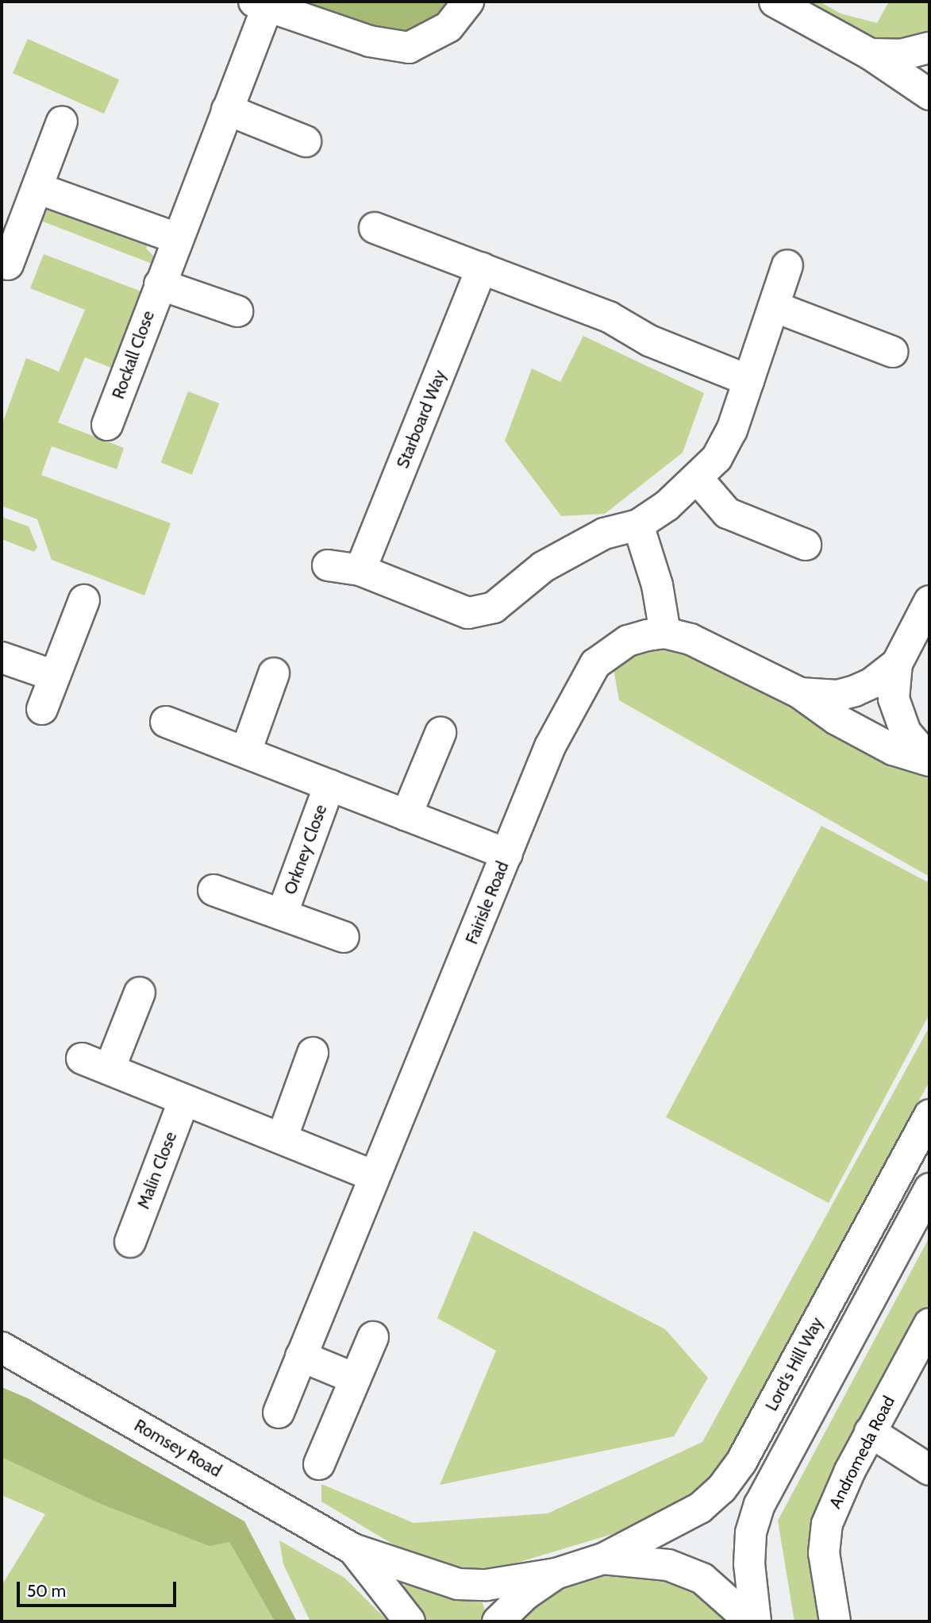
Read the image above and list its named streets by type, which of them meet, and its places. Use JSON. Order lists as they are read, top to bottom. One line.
{"streets":{"street":["Rockall Close","Starboard Way","Orkney Close","Fairisle Road","Malin Close","Lord's Hill Way","Romsey Road","Andromeda Road"]},"crossings":[["Orkney Close","Fairisle Road"]],"scale_bar":"50 m"}
